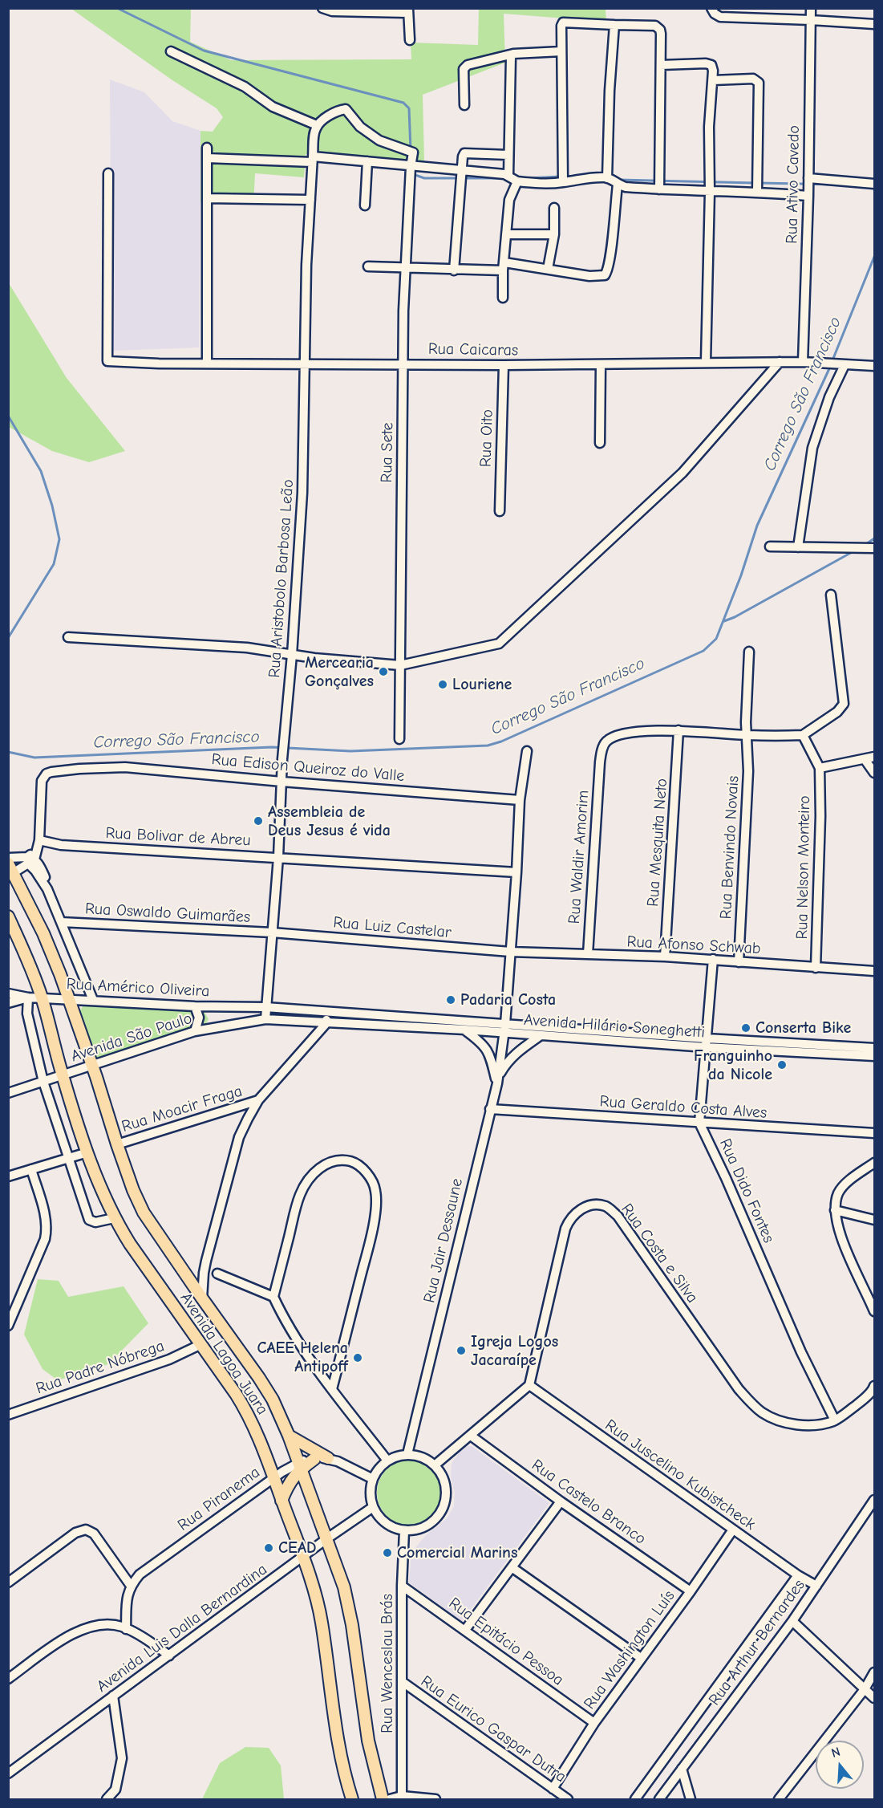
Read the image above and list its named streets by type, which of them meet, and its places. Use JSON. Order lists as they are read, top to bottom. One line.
{"streets":{"main road":["Avenida Lagoa Juara"],"street":["Rua Ativo Cavedo","Rua Caicaras","Rua Oito","Rua Sete","Rua Aristobolo Barbosa Leão","Rua Edison Queiroz do Valle","Rua Bolivar de Abreu","Rua Mesquita Neto","Rua Benvindo Novais","Rua Waldir Amorim","Rua Nelson Monteiro","Rua Oswaldo Guimarães","Rua Luiz Castelar","Rua Afonso Schwab","Rua Américo Oliveira","Avenida Hilário Soneghetti","Avenida São Paulo","Rua Geraldo Costa Alves","Rua Moacir Fraga","Rua Dido Fontes","Rua Jair Dessaune","Rua Costa e Silva","Rua Padre Nóbrega","Rua Juscelino Kubistcheck","Rua Piranema","Rua Castelo Branco","Avenida Luis Dalla Bernardina","Rua Epitácio Pessoa","Rua Arthur Bernardes","Rua Washington Luís","Rua Wenceslau Brás","Rua Eurico Gaspar Dutra"]},"crossings":[["Rua Ativo Cavedo","Rua Caicaras"],["Rua Caicaras","Rua Oito"],["Rua Caicaras","Rua Sete"],["Rua Caicaras","Rua Aristobolo Barbosa Leão"],["Rua Aristobolo Barbosa Leão","Rua Edison Queiroz do Valle"],["Rua Aristobolo Barbosa Leão","Rua Bolivar de Abreu"],["Rua Aristobolo Barbosa Leão","Rua Oswaldo Guimarães"],["Rua Aristobolo Barbosa Leão","Rua Luiz Castelar"],["Rua Aristobolo Barbosa Leão","Rua Américo Oliveira"],["Rua Aristobolo Barbosa Leão","Avenida Hilário Soneghetti"],["Rua Aristobolo Barbosa Leão","Avenida São Paulo"],["Rua Edison Queiroz do Valle","Rua Bolivar de Abreu"],["Rua Edison Queiroz do Valle","Rua Jair Dessaune"],["Rua Bolivar de Abreu","Rua Jair Dessaune"],["Rua Mesquita Neto","Rua Waldir Amorim"],["Rua Mesquita Neto","Rua Afonso Schwab"],["Rua Benvindo Novais","Rua Afonso Schwab"],["Rua Waldir Amorim","Rua Afonso Schwab"],["Rua Nelson Monteiro","Rua Afonso Schwab"],["Rua Oswaldo Guimarães","Rua Luiz Castelar"],["Rua Luiz Castelar","Rua Afonso Schwab"],["Rua Luiz Castelar","Rua Jair Dessaune"],["Rua Afonso Schwab","Rua Dido Fontes"],["Rua Afonso Schwab","Rua Jair Dessaune"],["Rua Américo Oliveira","Avenida Hilário Soneghetti"],["Rua Américo Oliveira","Avenida Lagoa Juara"],["Avenida Hilário Soneghetti","Avenida São Paulo"],["Avenida Hilário Soneghetti","Rua Moacir Fraga"],["Avenida Hilário Soneghetti","Rua Dido Fontes"],["Avenida Hilário Soneghetti","Rua Jair Dessaune"],["Avenida São Paulo","Avenida Lagoa Juara"],["Rua Geraldo Costa Alves","Rua Dido Fontes"],["Rua Geraldo Costa Alves","Rua Jair Dessaune"],["Rua Moacir Fraga","Avenida Lagoa Juara"],["Rua Dido Fontes","Rua Costa e Silva"],["Rua Jair Dessaune","Avenida Luis Dalla Bernardina"],["Rua Jair Dessaune","Rua Wenceslau Brás"],["Rua Costa e Silva","Rua Juscelino Kubistcheck"],["Avenida Lagoa Juara","Rua Padre Nóbrega"],["Avenida Lagoa Juara","Rua Piranema"],["Avenida Lagoa Juara","Avenida Luis Dalla Bernardina"],["Rua Juscelino Kubistcheck","Rua Arthur Bernardes"],["Rua Juscelino Kubistcheck","Rua Washington Luís"],["Rua Castelo Branco","Rua Washington Luís"],["Avenida Luis Dalla Bernardina","Rua Wenceslau Brás"],["Rua Epitácio Pessoa","Rua Washington Luís"],["Rua Epitácio Pessoa","Rua Wenceslau Brás"],["Rua Washington Luís","Rua Eurico Gaspar Dutra"],["Rua Wenceslau Brás","Rua Eurico Gaspar Dutra"]],"water":["Corrego São Francisco"],"places":["Mercearia Gonçalves","Louriene","Assembleia de Deus Jesus é vida","Padaria Costa","Conserta Bike","Franguinho da Nicole","Igreja Logos Jacaraípe","CAEE Helena Antipoff","CEAD","Comercial Marins"],"north":"top"}
